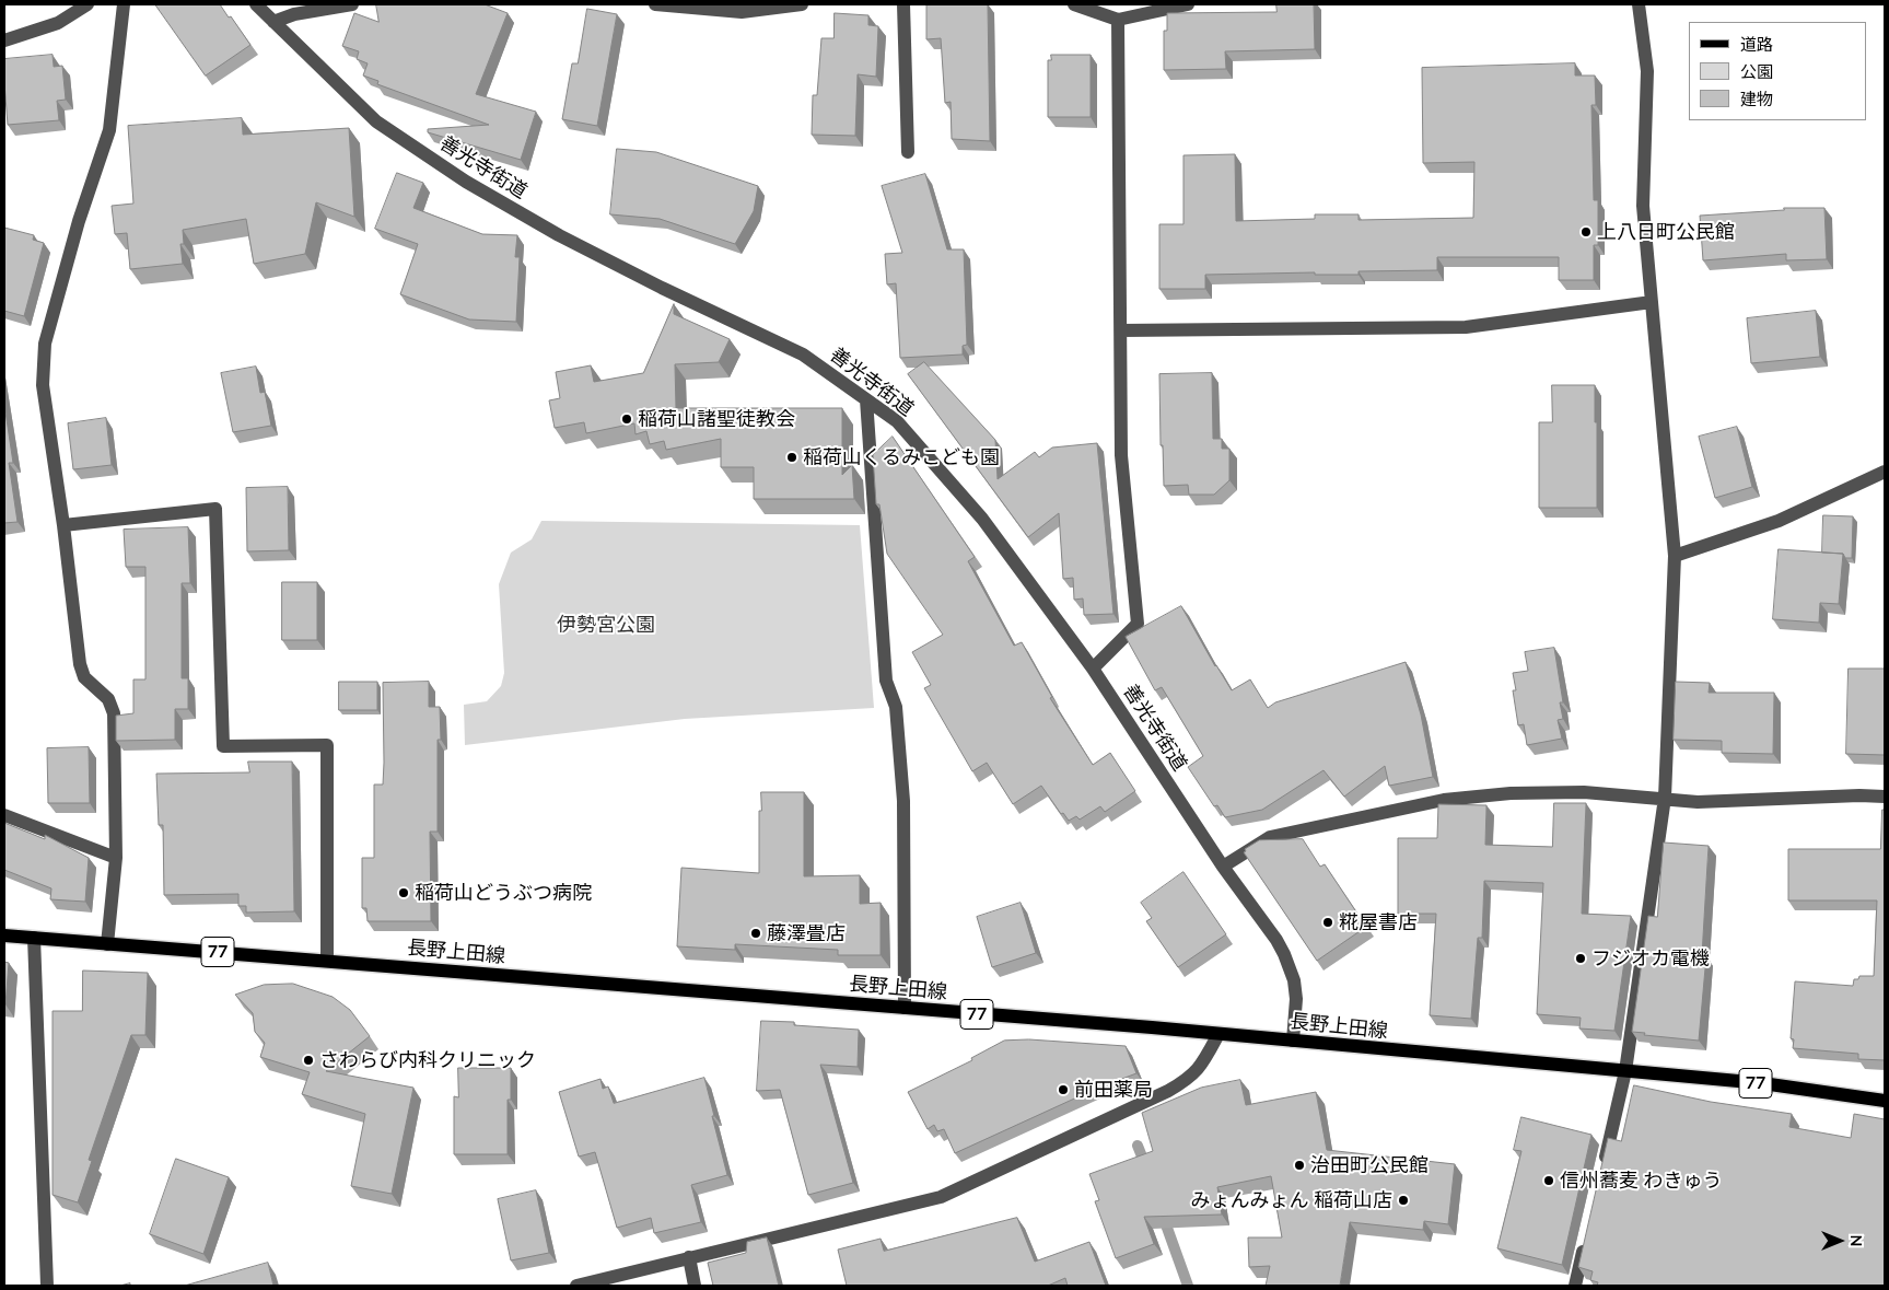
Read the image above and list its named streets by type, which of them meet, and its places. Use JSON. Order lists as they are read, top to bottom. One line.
{"streets":{"main road":["77","長野上田線"],"street":["善光寺街道"]},"crossings":[["善光寺街道","長野上田線"]],"parks":["伊勢宮公園"],"places":["上八日町公民館","稲荷山諸聖徒教会","稲荷山くるみこども園","稲荷山どうぶつ病院","糀屋書店","藤澤畳店","フジオカ電機","さわらび内科クリニック","前田薬局","治田町公民館","信州蕎麦 わきゅう","みょんみょん 稲荷山店"],"legend":["道路","公園","建物"],"north":"right"}
